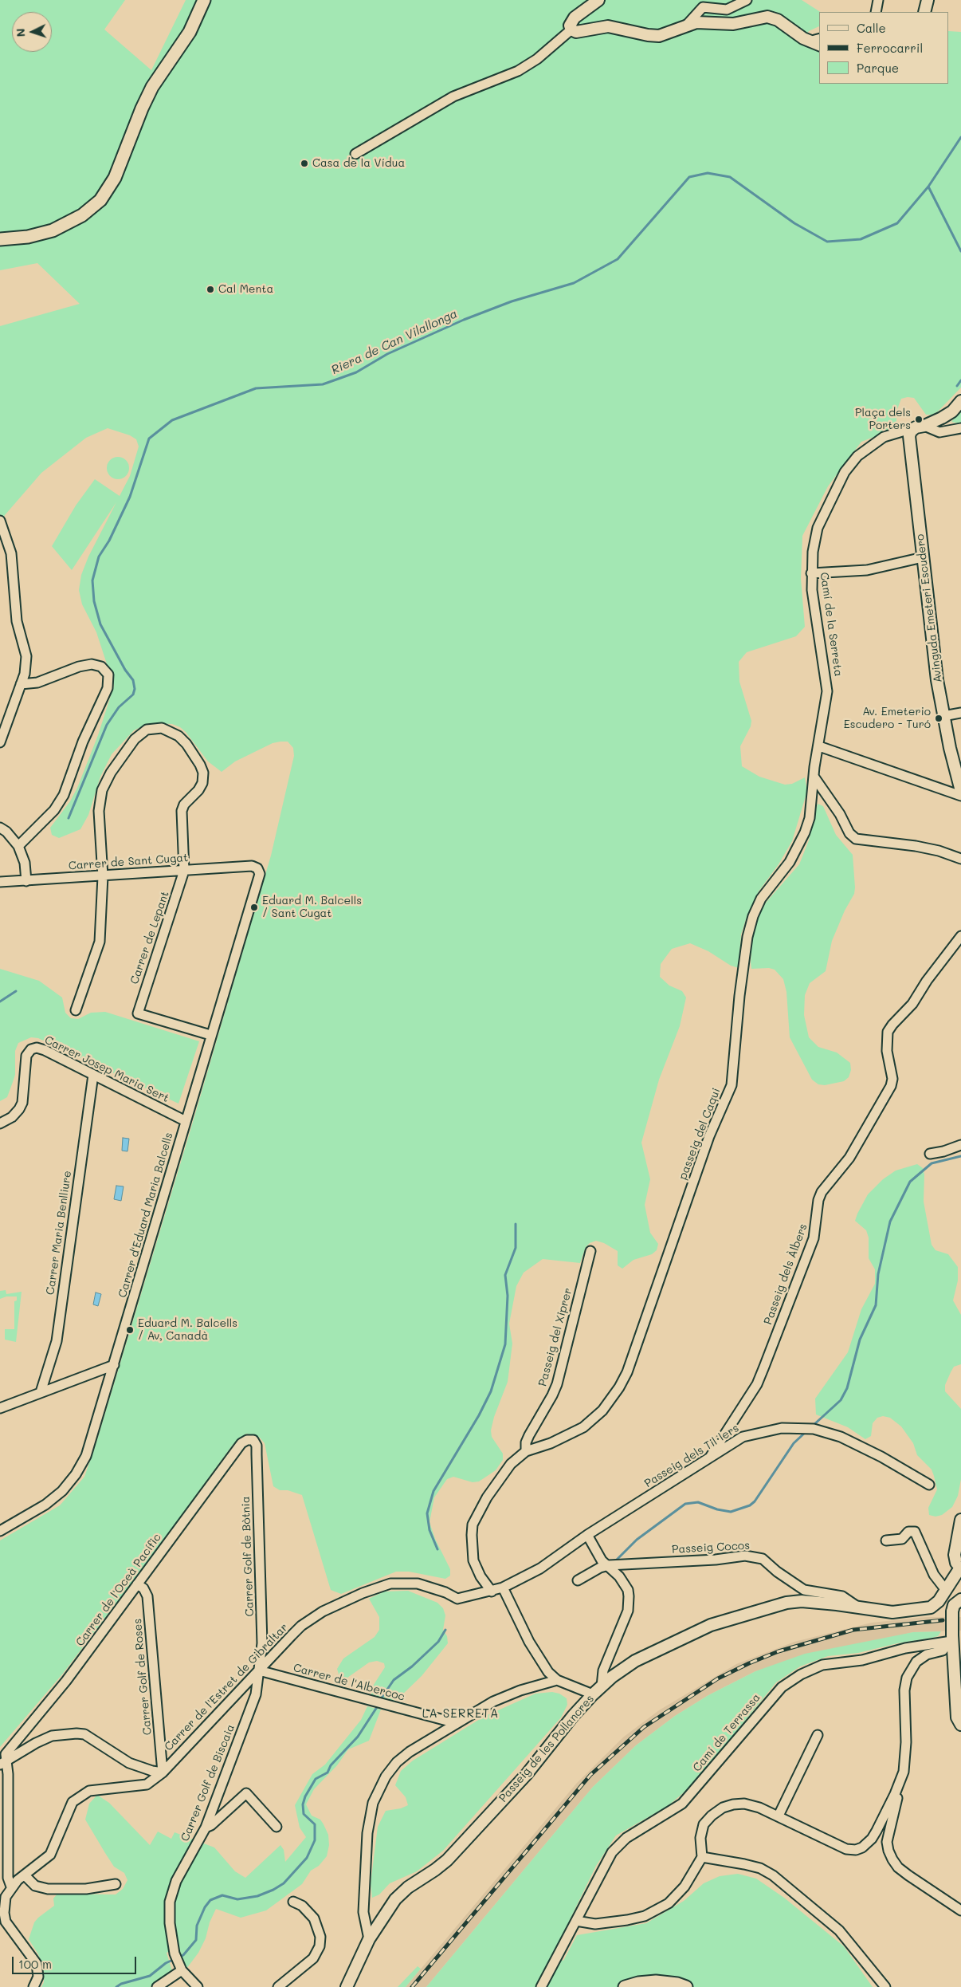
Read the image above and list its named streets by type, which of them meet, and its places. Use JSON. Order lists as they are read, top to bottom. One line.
{"streets":{"street":["Avinguda Emeteri Escudero","Camí de la Serreta","Carrer de Sant Cugat","Carrer de Lepant","Carrer Josep Maria Sert","passeig del Caqui","Carrer d'Eduard Maria Balcells","Carrer Maria Benlliure","Passeig dels Àlbers","Passeig del Xiprer","Passeig dels Til·lers","Passeig Cocos","Carrer Golf de Bòtnia","Carrer de l'Oceà Pacífic","Carrer Golf de Roses","Carrer de l'Albercoc","Carrer de l'Estret de Gibraltar","Camí de Terrassa","Passeig de les Pollancres","Carrer Golf de Biscaia"]},"crossings":[["Avinguda Emeteri Escudero","Camí de la Serreta"],["Camí de la Serreta","passeig del Caqui"],["Carrer de Sant Cugat","Carrer de Lepant"],["Carrer de Sant Cugat","Carrer d'Eduard Maria Balcells"],["Carrer de Lepant","Carrer d'Eduard Maria Balcells"],["Carrer Josep Maria Sert","Carrer d'Eduard Maria Balcells"],["Carrer Josep Maria Sert","Carrer Maria Benlliure"],["passeig del Caqui","Passeig del Xiprer"],["Passeig dels Àlbers","Passeig dels Til·lers"],["Passeig dels Til·lers","Carrer de l'Estret de Gibraltar"],["Passeig Cocos","Passeig de les Pollancres"],["Carrer Golf de Bòtnia","Carrer de l'Oceà Pacífic"],["Carrer Golf de Bòtnia","Carrer de l'Albercoc"],["Carrer Golf de Bòtnia","Carrer de l'Estret de Gibraltar"],["Carrer Golf de Bòtnia","Carrer Golf de Biscaia"],["Carrer de l'Oceà Pacífic","Carrer Golf de Roses"],["Carrer Golf de Roses","Carrer de l'Estret de Gibraltar"],["Carrer de l'Albercoc","Carrer de l'Estret de Gibraltar"],["Carrer de l'Albercoc","Carrer Golf de Biscaia"],["Carrer de l'Estret de Gibraltar","Carrer Golf de Biscaia"]],"districts":["LA SERRETA"],"water":["Riera de Can Vilallonga"],"places":["Casa de la Vídua","Cal Menta","Plaça dels Porters","Av. Emeterio Escudero - Turó","Eduard M. Balcells / Sant Cugat","Eduard M. Balcells / Av, Canadà"],"legend":["Calle","Ferrocarril","Parque"],"scale_bar":"100 m","north":"left"}
